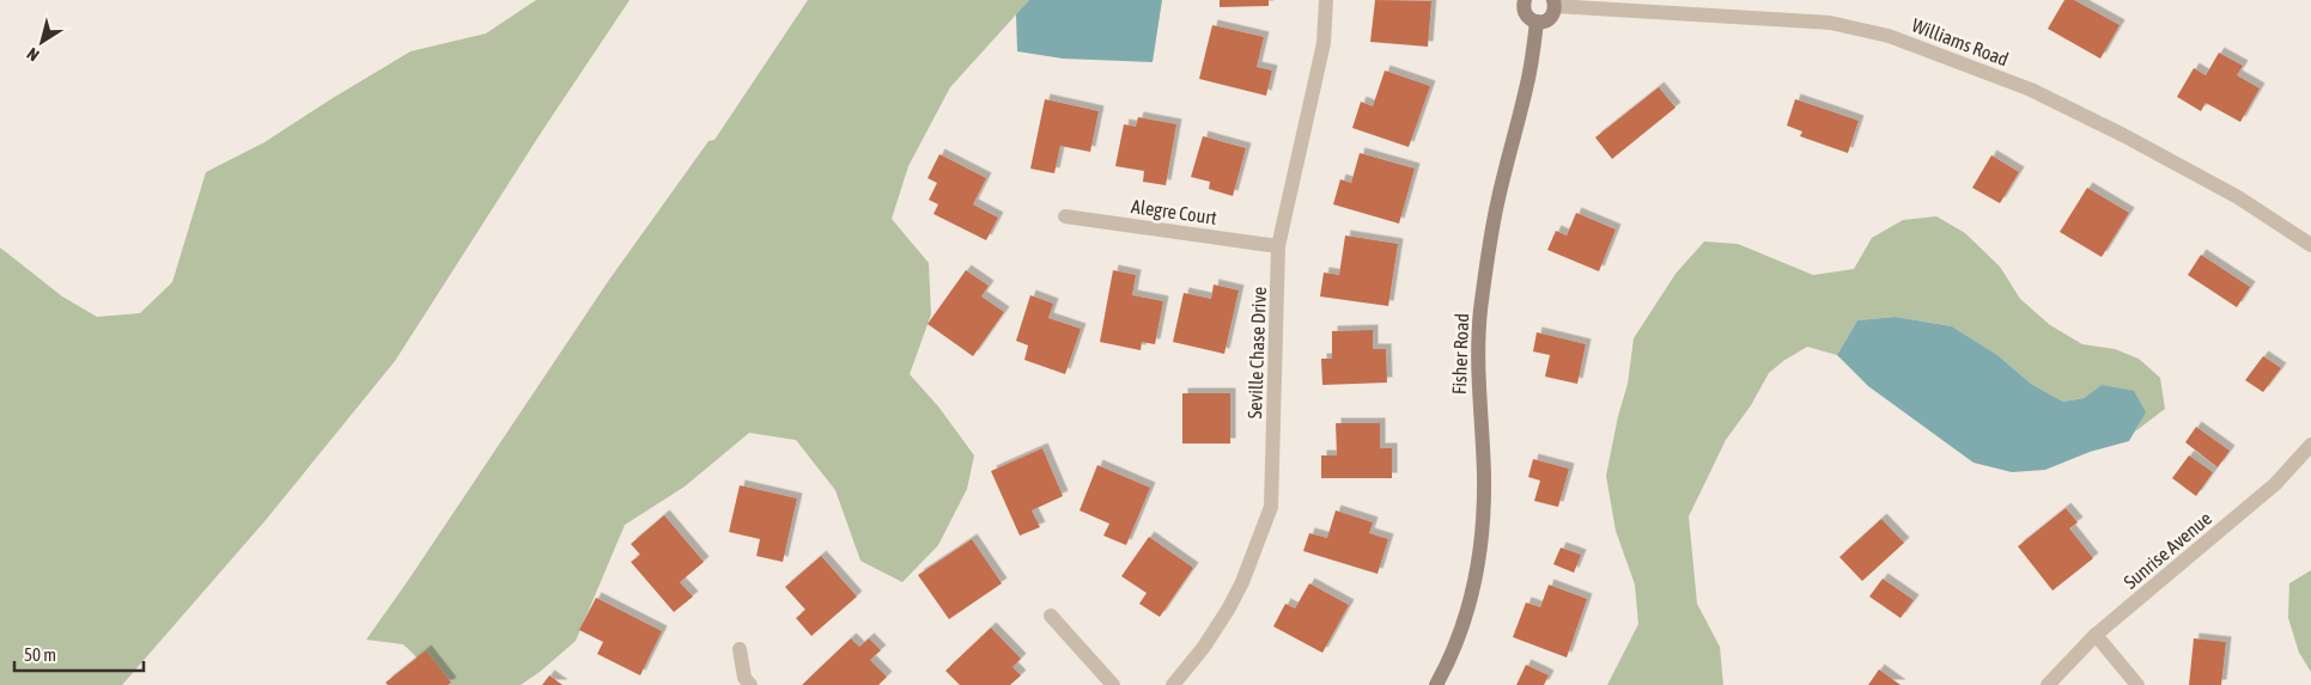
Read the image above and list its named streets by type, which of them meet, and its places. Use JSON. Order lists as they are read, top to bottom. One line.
{"streets":{"street":["Williams Road","Alegre Court","Seville Chase Drive","Fisher Road","Sunrise Avenue"]},"crossings":[["Alegre Court","Seville Chase Drive"]],"scale_bar":"50 m","north":"bottom left"}
